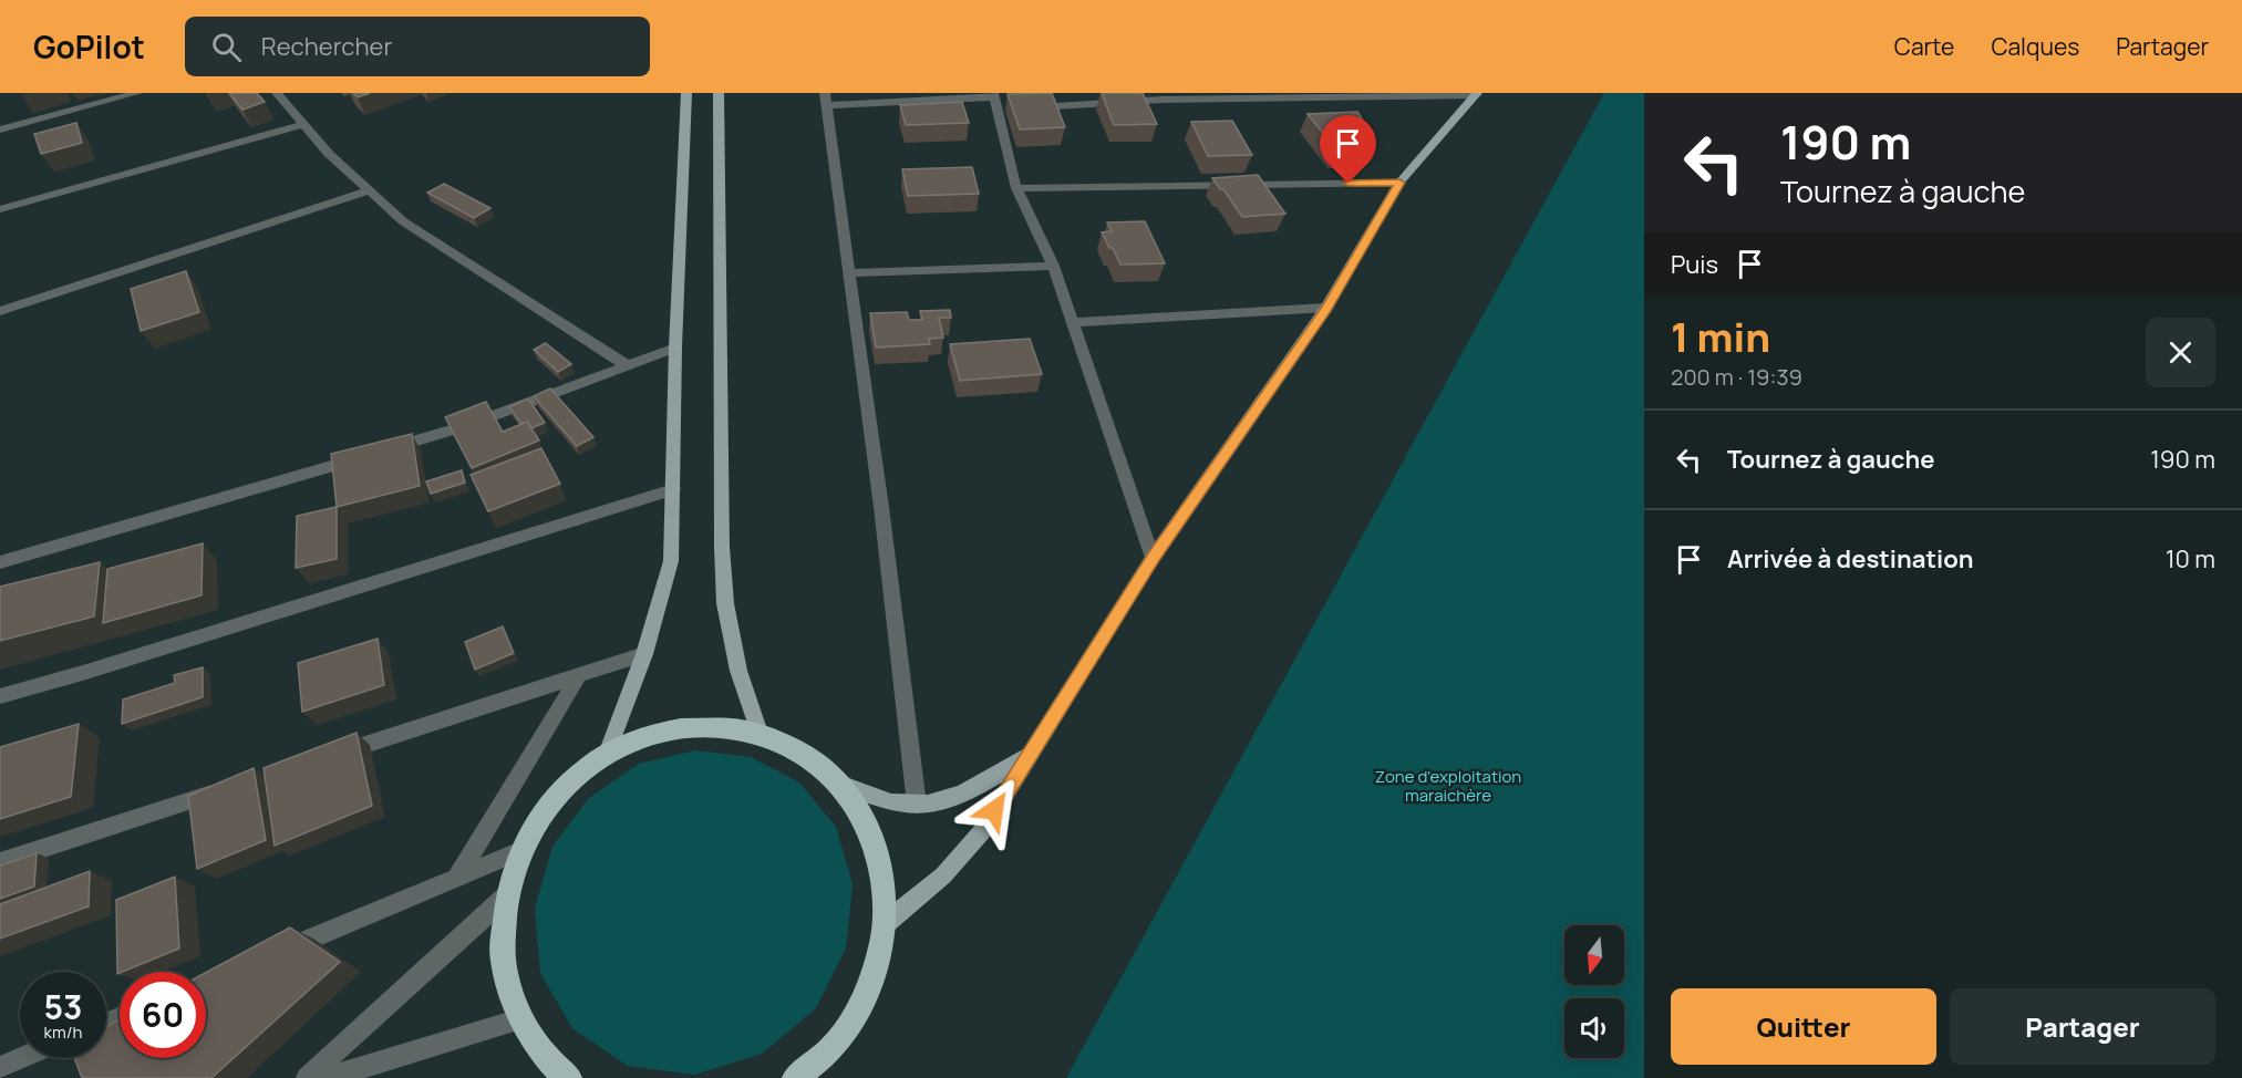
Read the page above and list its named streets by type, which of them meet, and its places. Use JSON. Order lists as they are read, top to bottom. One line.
{"parks":["Zone d'exploitation maraichère"],"north":"bottom","page":{"header":"GoPilot","search":"Rechercher","nav":["Carte","Calques","Partager"],"turn":["190 m","Tournez à gauche"],"then":"Puis","heading":["1 min","200 m · 19:39"],"list":[{"name":"Tournez à gauche","value":"190 m"},{"name":"Arrivée à destination","value":"10 m"}],"speed":"53 km/h","limit":"60","buttons":["Quitter","Partager"]}}
